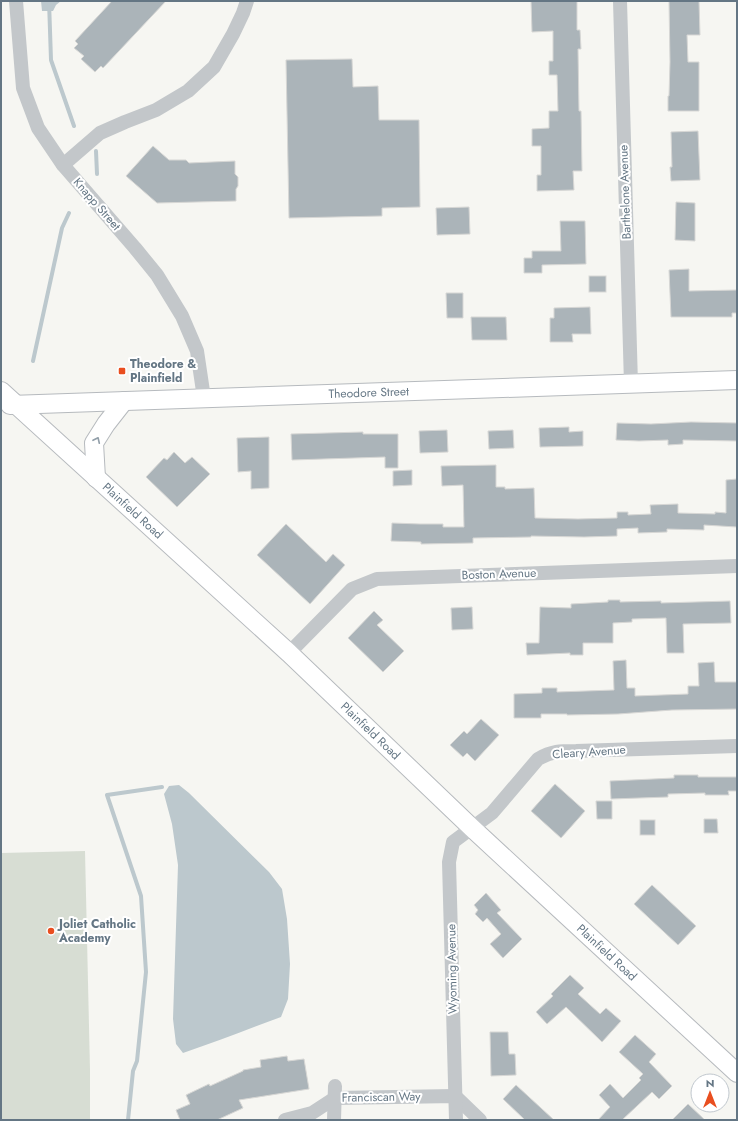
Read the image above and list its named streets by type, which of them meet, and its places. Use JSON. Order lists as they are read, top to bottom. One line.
{"streets":{"main road":["Theodore Street","Plainfield Road"],"street":["Barthelone Avenue","Knapp Street","Boston Avenue","Cleary Avenue","Wyoming Avenue","Franciscan Way"]},"crossings":[["Barthelone Avenue","Theodore Street"],["Knapp Street","Theodore Street"],["Theodore Street","Plainfield Road"],["Plainfield Road","Boston Avenue"],["Plainfield Road","Cleary Avenue"],["Plainfield Road","Wyoming Avenue"],["Cleary Avenue","Wyoming Avenue"],["Wyoming Avenue","Franciscan Way"]],"places":{"transit":["Theodore & Plainfield"],"other":["Joliet Catholic Academy"]},"north":"top"}
